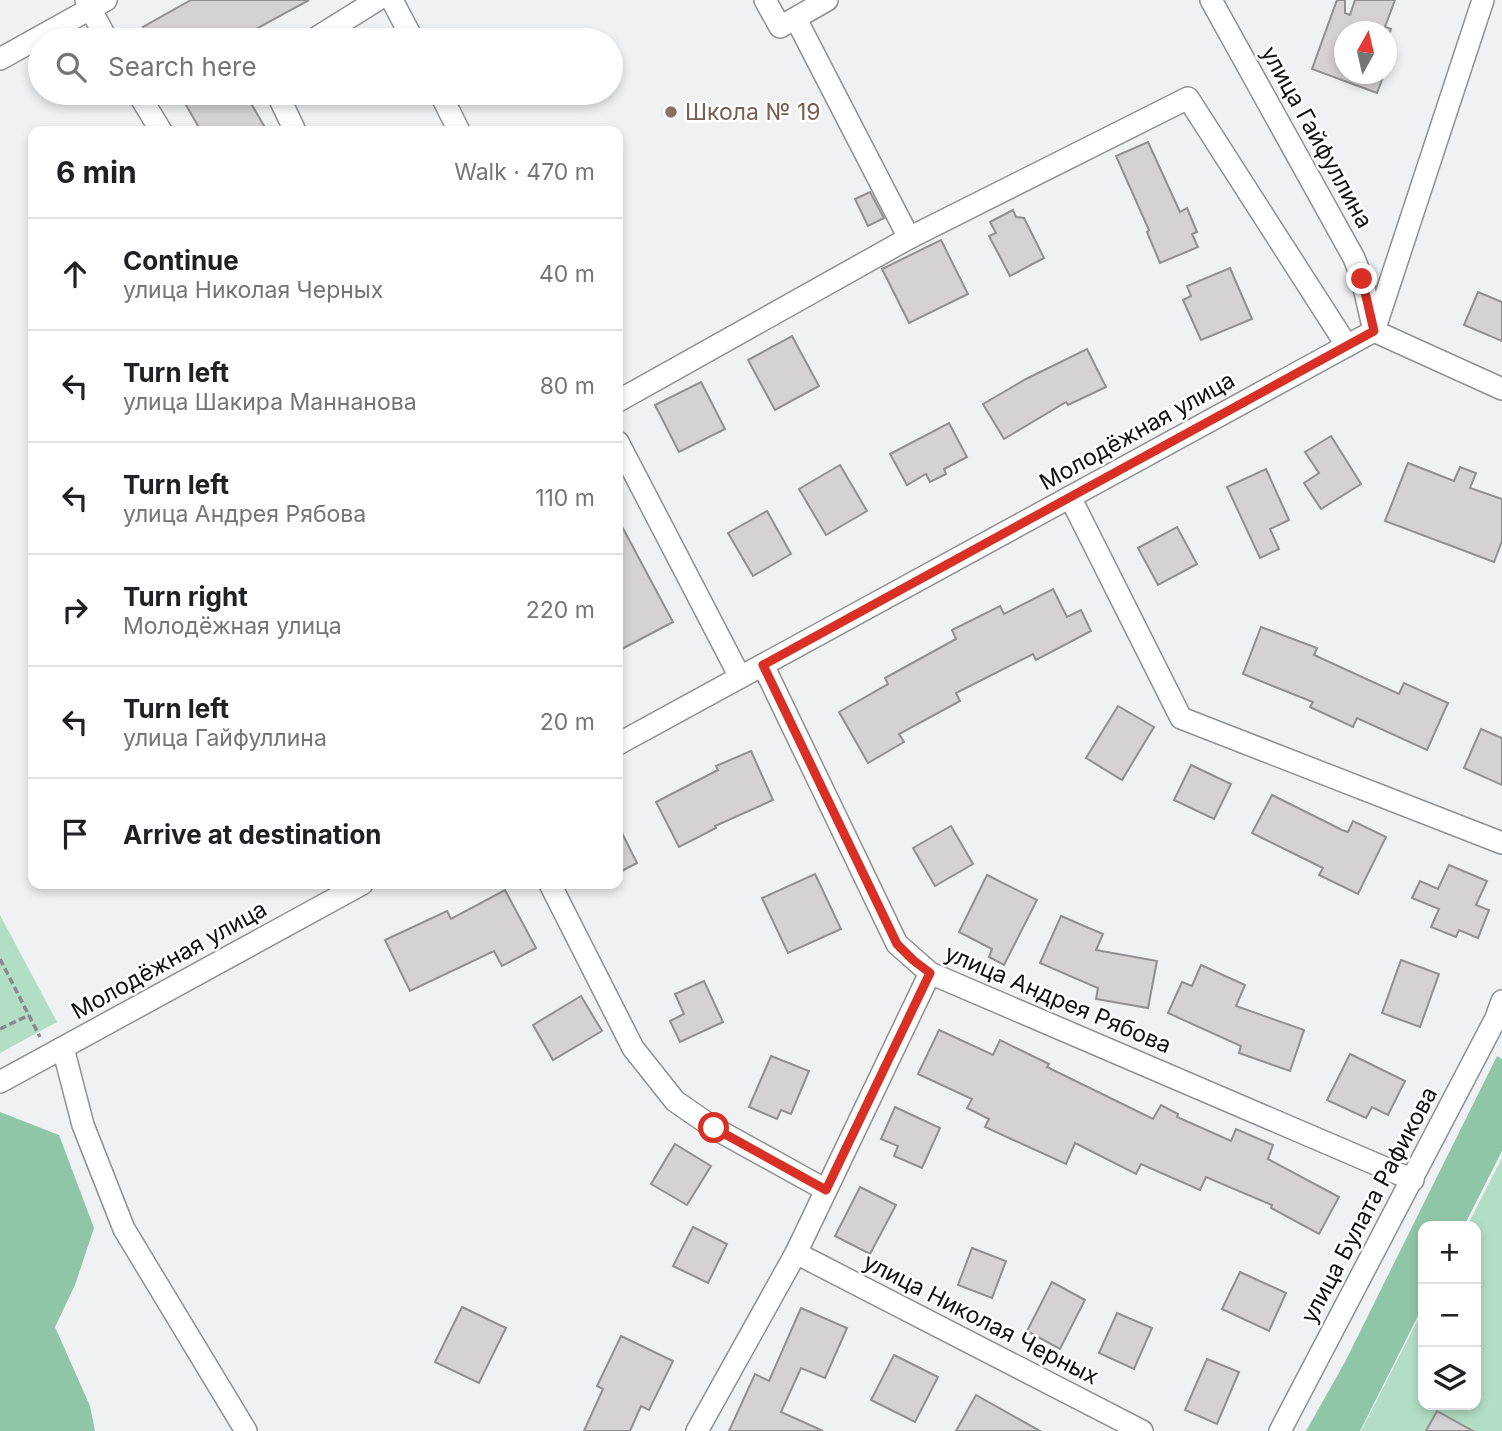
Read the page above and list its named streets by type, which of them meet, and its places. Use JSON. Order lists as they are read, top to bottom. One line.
{"streets":{"street":["улица Гайфуллина","Молодёжная улица","улица Андрея Рябова","улица Булата Рафикова","улица Николая Черных"]},"crossings":[["улица Гайфуллина","Молодёжная улица"],["Молодёжная улица","улица Андрея Рябова"],["улица Андрея Рябова","улица Булата Рафикова"]],"places":["Школа № 19"],"north":"top","page":{"search":"Search here","heading":["6 min","Walk · 470 m"],"list":[["Continue","улица Николая Черных","40 m"],["Turn left","улица Шакира Маннанова","80 m"],["Turn left","улица Андрея Рябова","110 m"],["Turn right","Молодёжная улица","220 m"],["Turn left","улица Гайфуллина","20 m"],"Arrive at destination"],"map_buttons":["+","−"]}}
